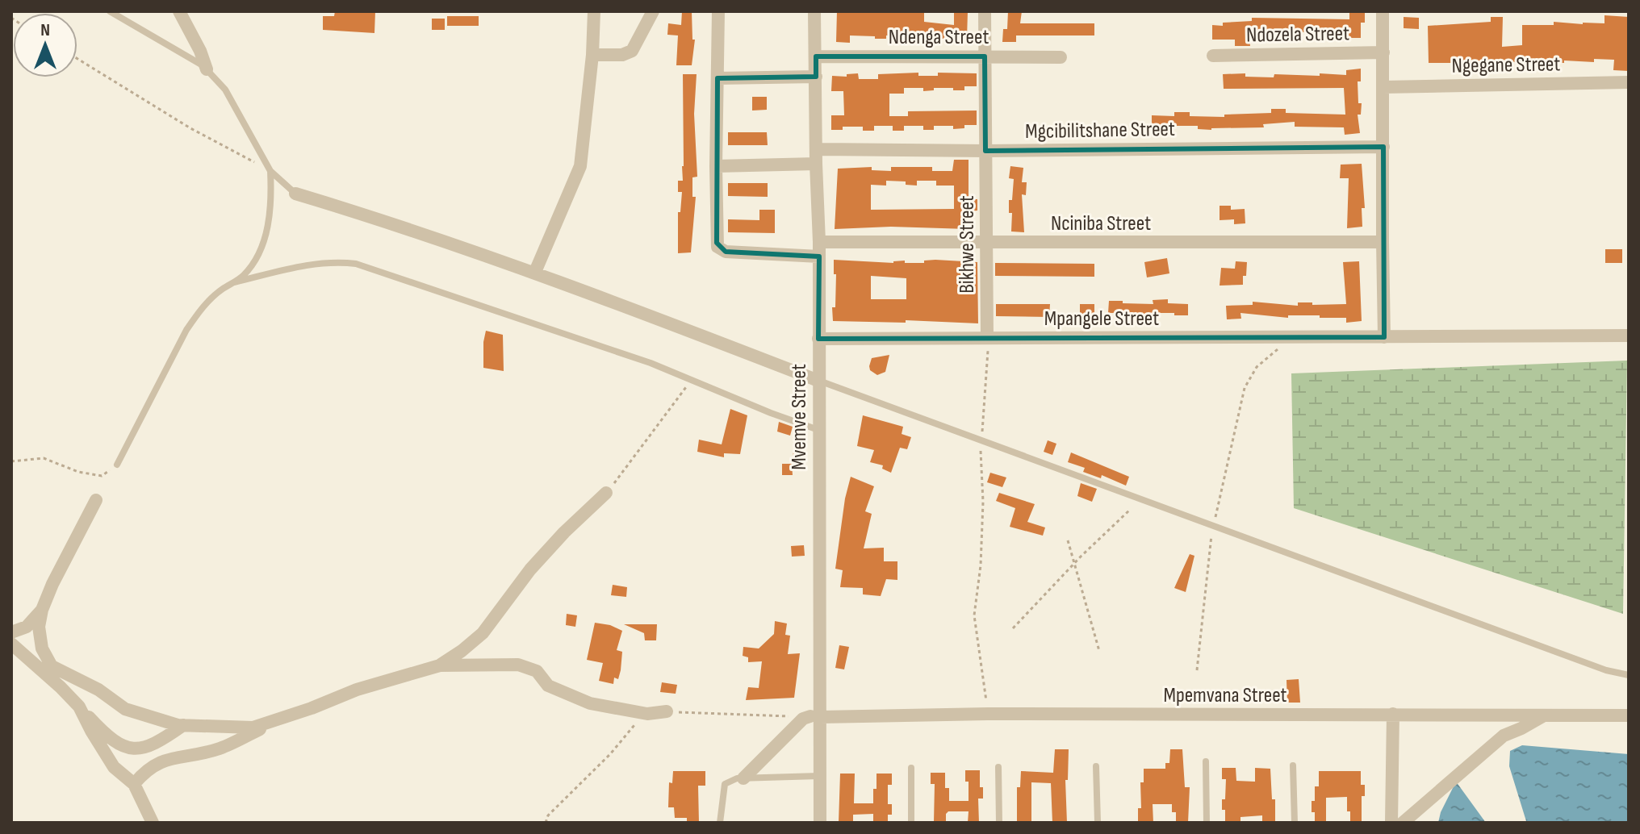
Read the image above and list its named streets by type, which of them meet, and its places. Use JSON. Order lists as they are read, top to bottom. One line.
{"streets":{"street":["Ndozela Street","Ndenga Street","Ngegane Street","Mgcibilitshane Street","Nciniba Street","Bikhwe Street","Mpangele Street","Mvemve Street","Mpemvana Street"]},"crossings":[["Ndenga Street","Bikhwe Street"],["Ndenga Street","Mvemve Street"],["Mgcibilitshane Street","Bikhwe Street"],["Mgcibilitshane Street","Mvemve Street"],["Nciniba Street","Bikhwe Street"],["Nciniba Street","Mvemve Street"],["Bikhwe Street","Mpangele Street"],["Mpangele Street","Mvemve Street"],["Mvemve Street","Mpemvana Street"]],"north":"top"}
